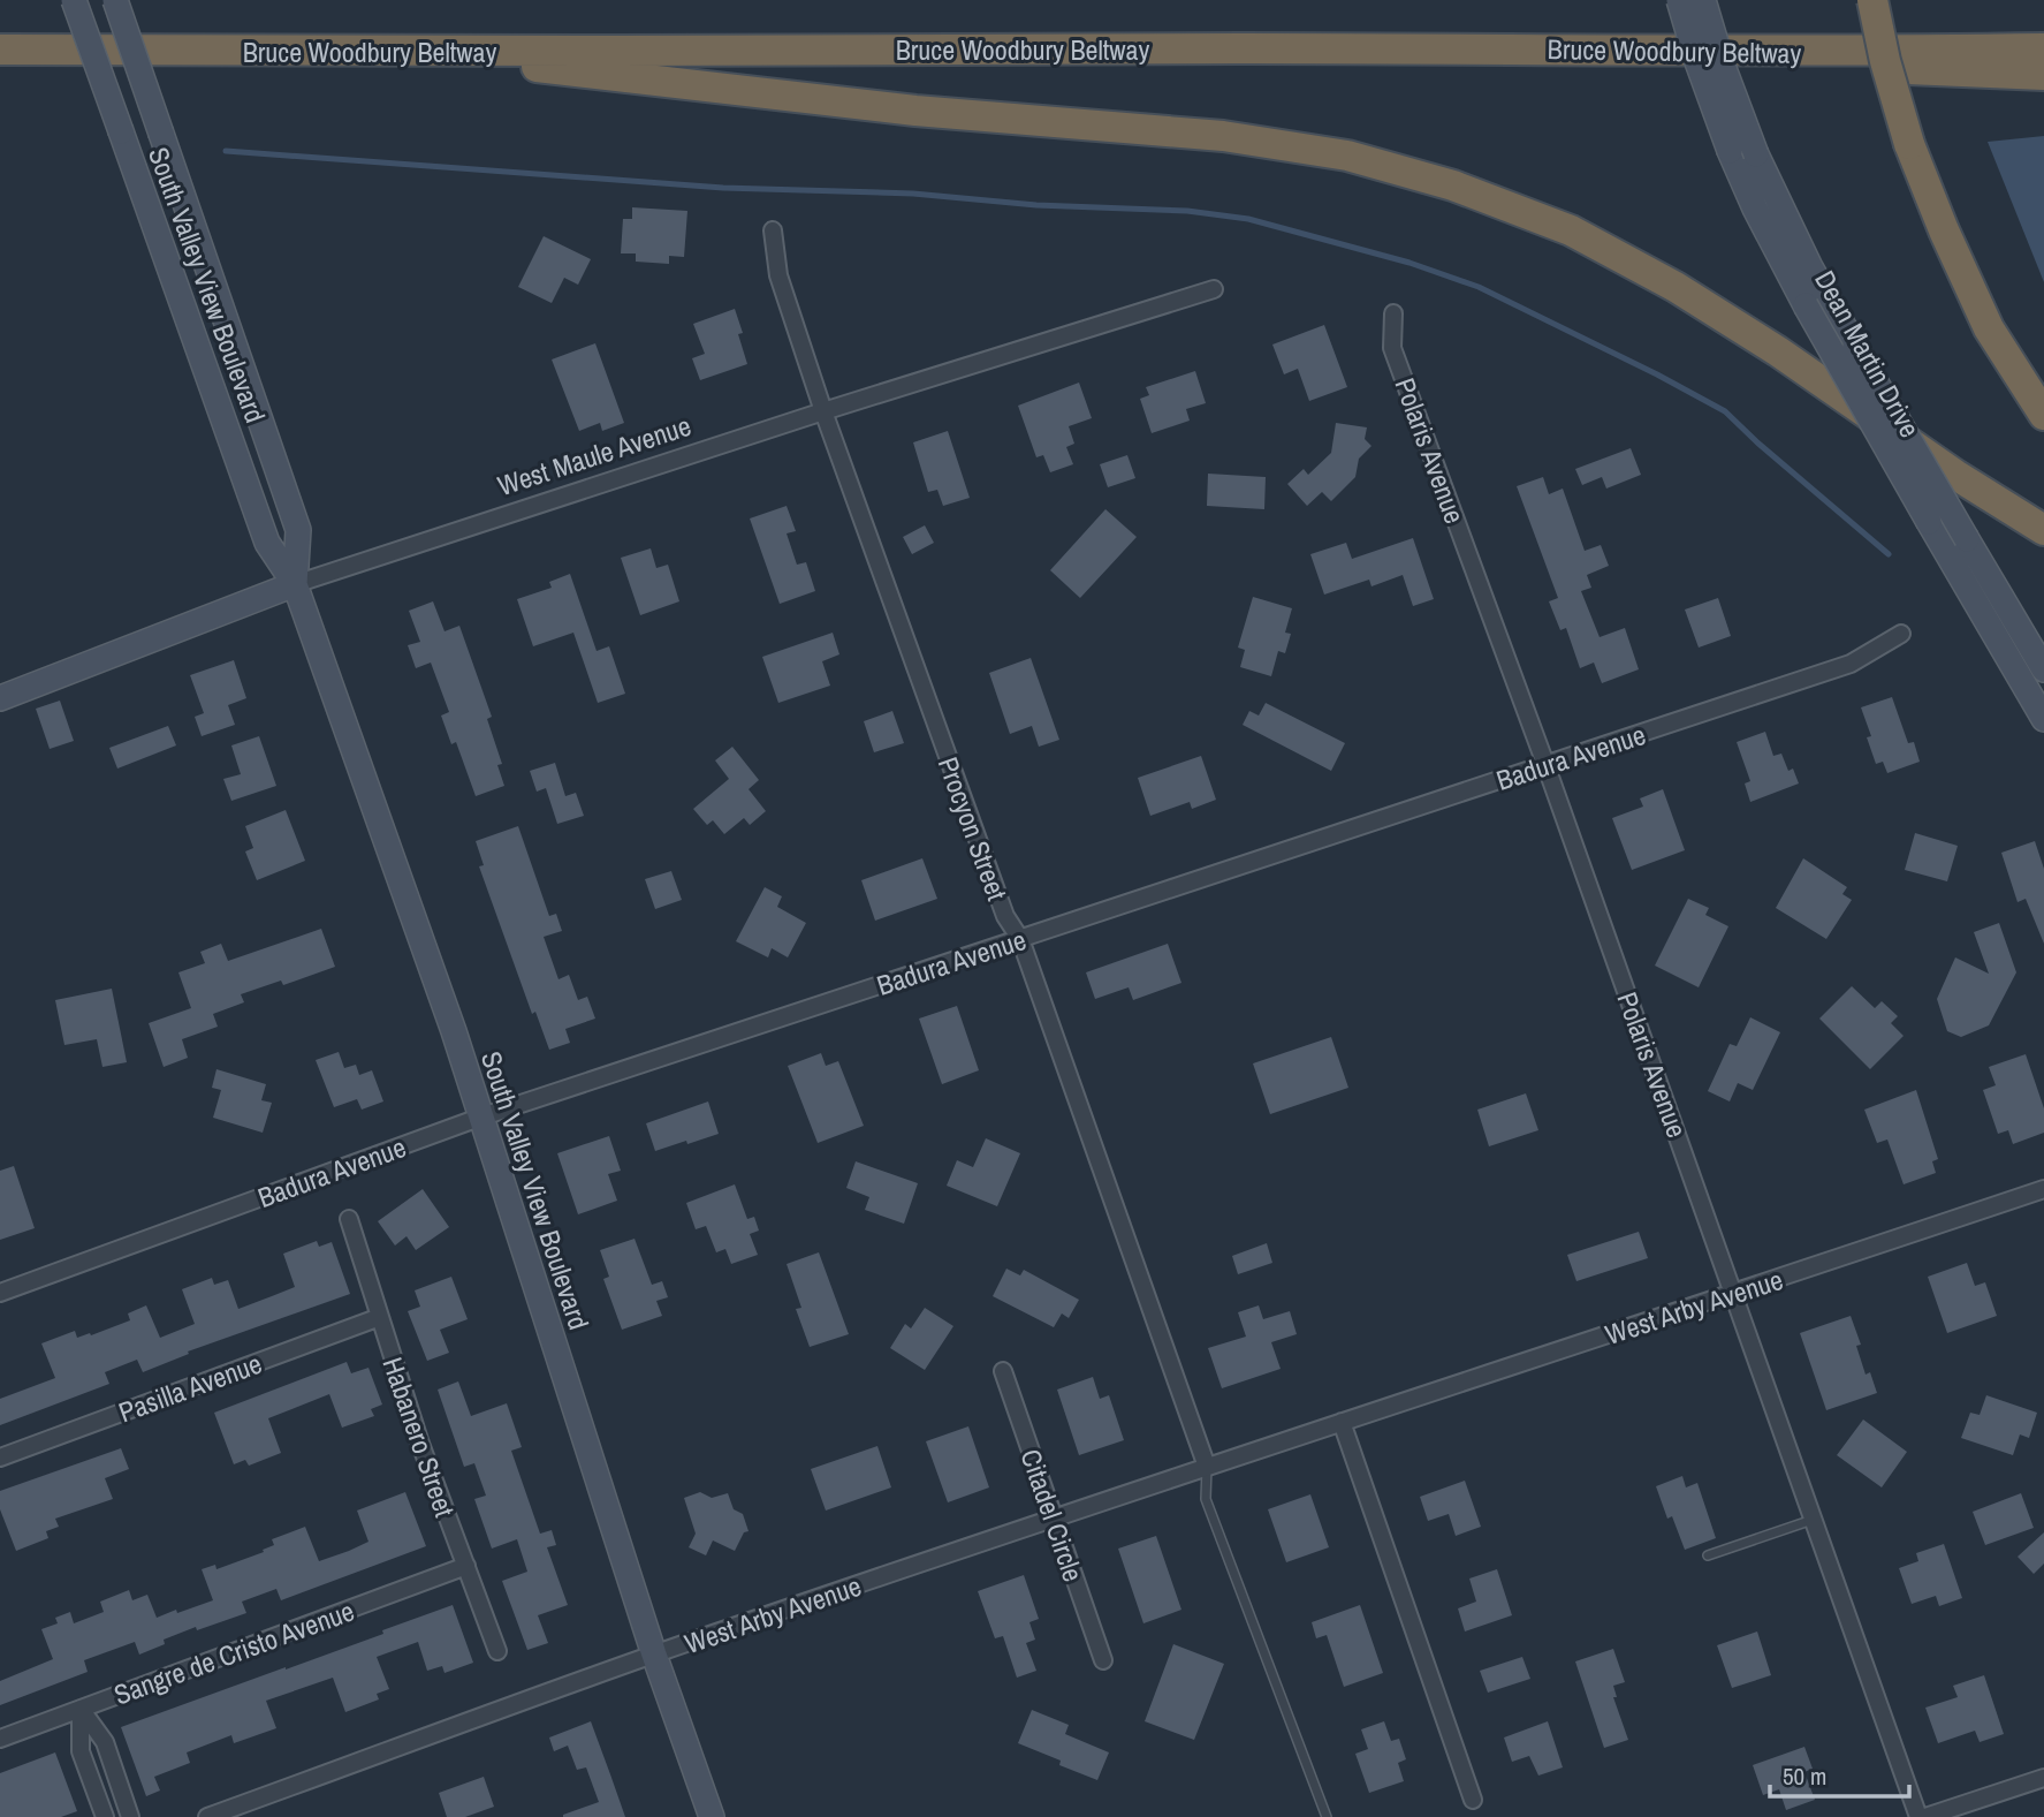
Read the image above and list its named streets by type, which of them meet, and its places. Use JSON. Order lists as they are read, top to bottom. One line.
{"streets":{"highway":["Bruce Woodbury Beltway"],"main road":["South Valley View Boulevard","Dean Martin Drive","West Maule Avenue"],"street":["Polaris Avenue","Badura Avenue","Procyon Street","West Arby Avenue","Pasilla Avenue","Habanero Street","Citadel Circle","Sangre de Cristo Avenue"]},"crossings":[["South Valley View Boulevard","West Maule Avenue"],["South Valley View Boulevard","Badura Avenue"],["South Valley View Boulevard","West Arby Avenue"],["Polaris Avenue","Badura Avenue"],["Polaris Avenue","West Arby Avenue"],["West Maule Avenue","Procyon Street"],["Badura Avenue","Procyon Street"],["Procyon Street","West Arby Avenue"],["West Arby Avenue","Citadel Circle"],["Pasilla Avenue","Habanero Street"],["Habanero Street","Sangre de Cristo Avenue"]],"scale_bar":"50 m"}
